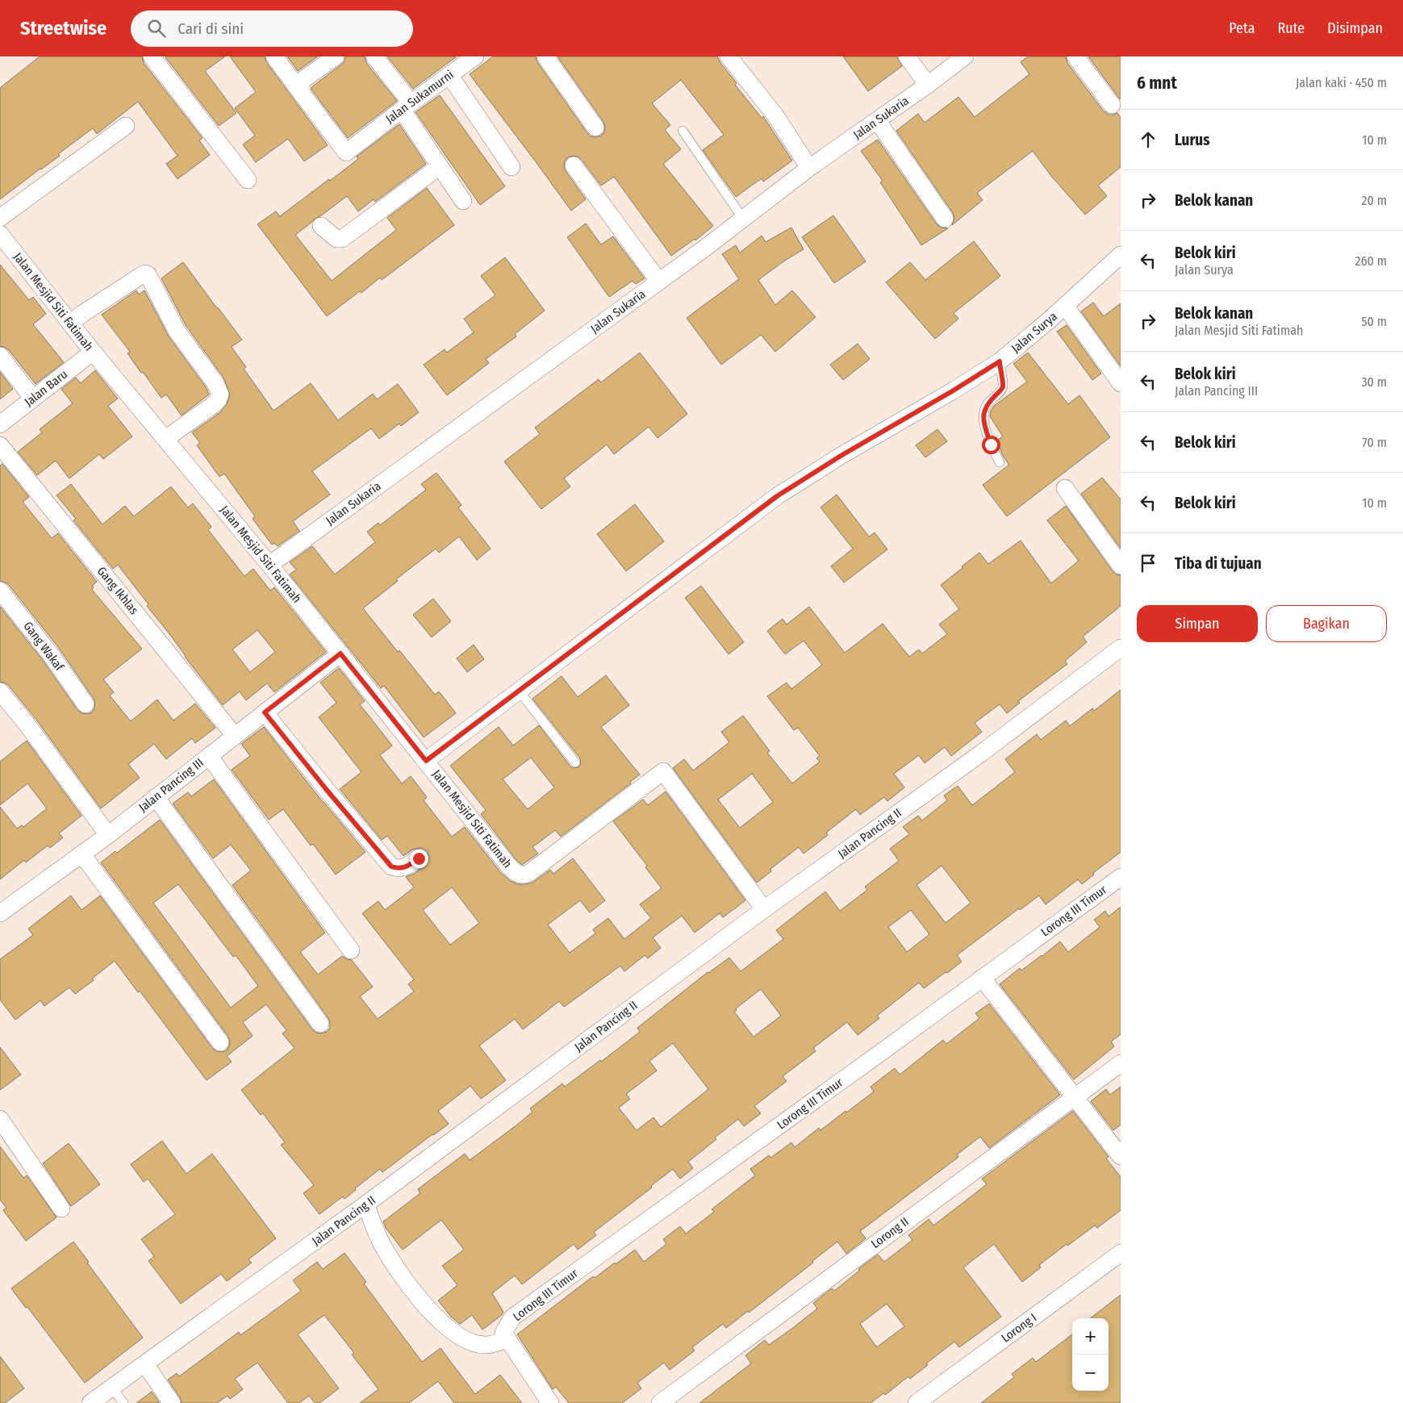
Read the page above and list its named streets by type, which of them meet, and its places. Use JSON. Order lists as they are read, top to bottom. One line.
{"streets":{"street":["Jalan Sukamurni","Jalan Sukaria","Jalan Mesjid Siti Fatimah","Jalan Surya","Jalan Baru","Gang Ikhlas","Gang Wakaf","Jalan Pancing III","Jalan Pancing II","Lorong III Timur","Lorong II","Lorong I"]},"crossings":[["Jalan Sukaria","Jalan Mesjid Siti Fatimah"],["Jalan Mesjid Siti Fatimah","Jalan Surya"],["Jalan Mesjid Siti Fatimah","Jalan Baru"],["Jalan Mesjid Siti Fatimah","Jalan Pancing III"],["Jalan Mesjid Siti Fatimah","Jalan Pancing II"],["Gang Ikhlas","Jalan Pancing III"]],"page":{"header":"Streetwise","search":"Cari di sini","nav":["Peta","Rute","Disimpan"],"heading":["6 mnt","Jalan kaki · 450 m"],"list":[["Lurus","10 m"],["Belok kanan","20 m"],["Belok kiri","Jalan Surya","260 m"],["Belok kanan","Jalan Mesjid Siti Fatimah","50 m"],["Belok kiri","Jalan Pancing III","30 m"],["Belok kiri","70 m"],["Belok kiri","10 m"],"Tiba di tujuan"],"buttons":["Simpan","Bagikan"],"map_buttons":["+","−"]}}
